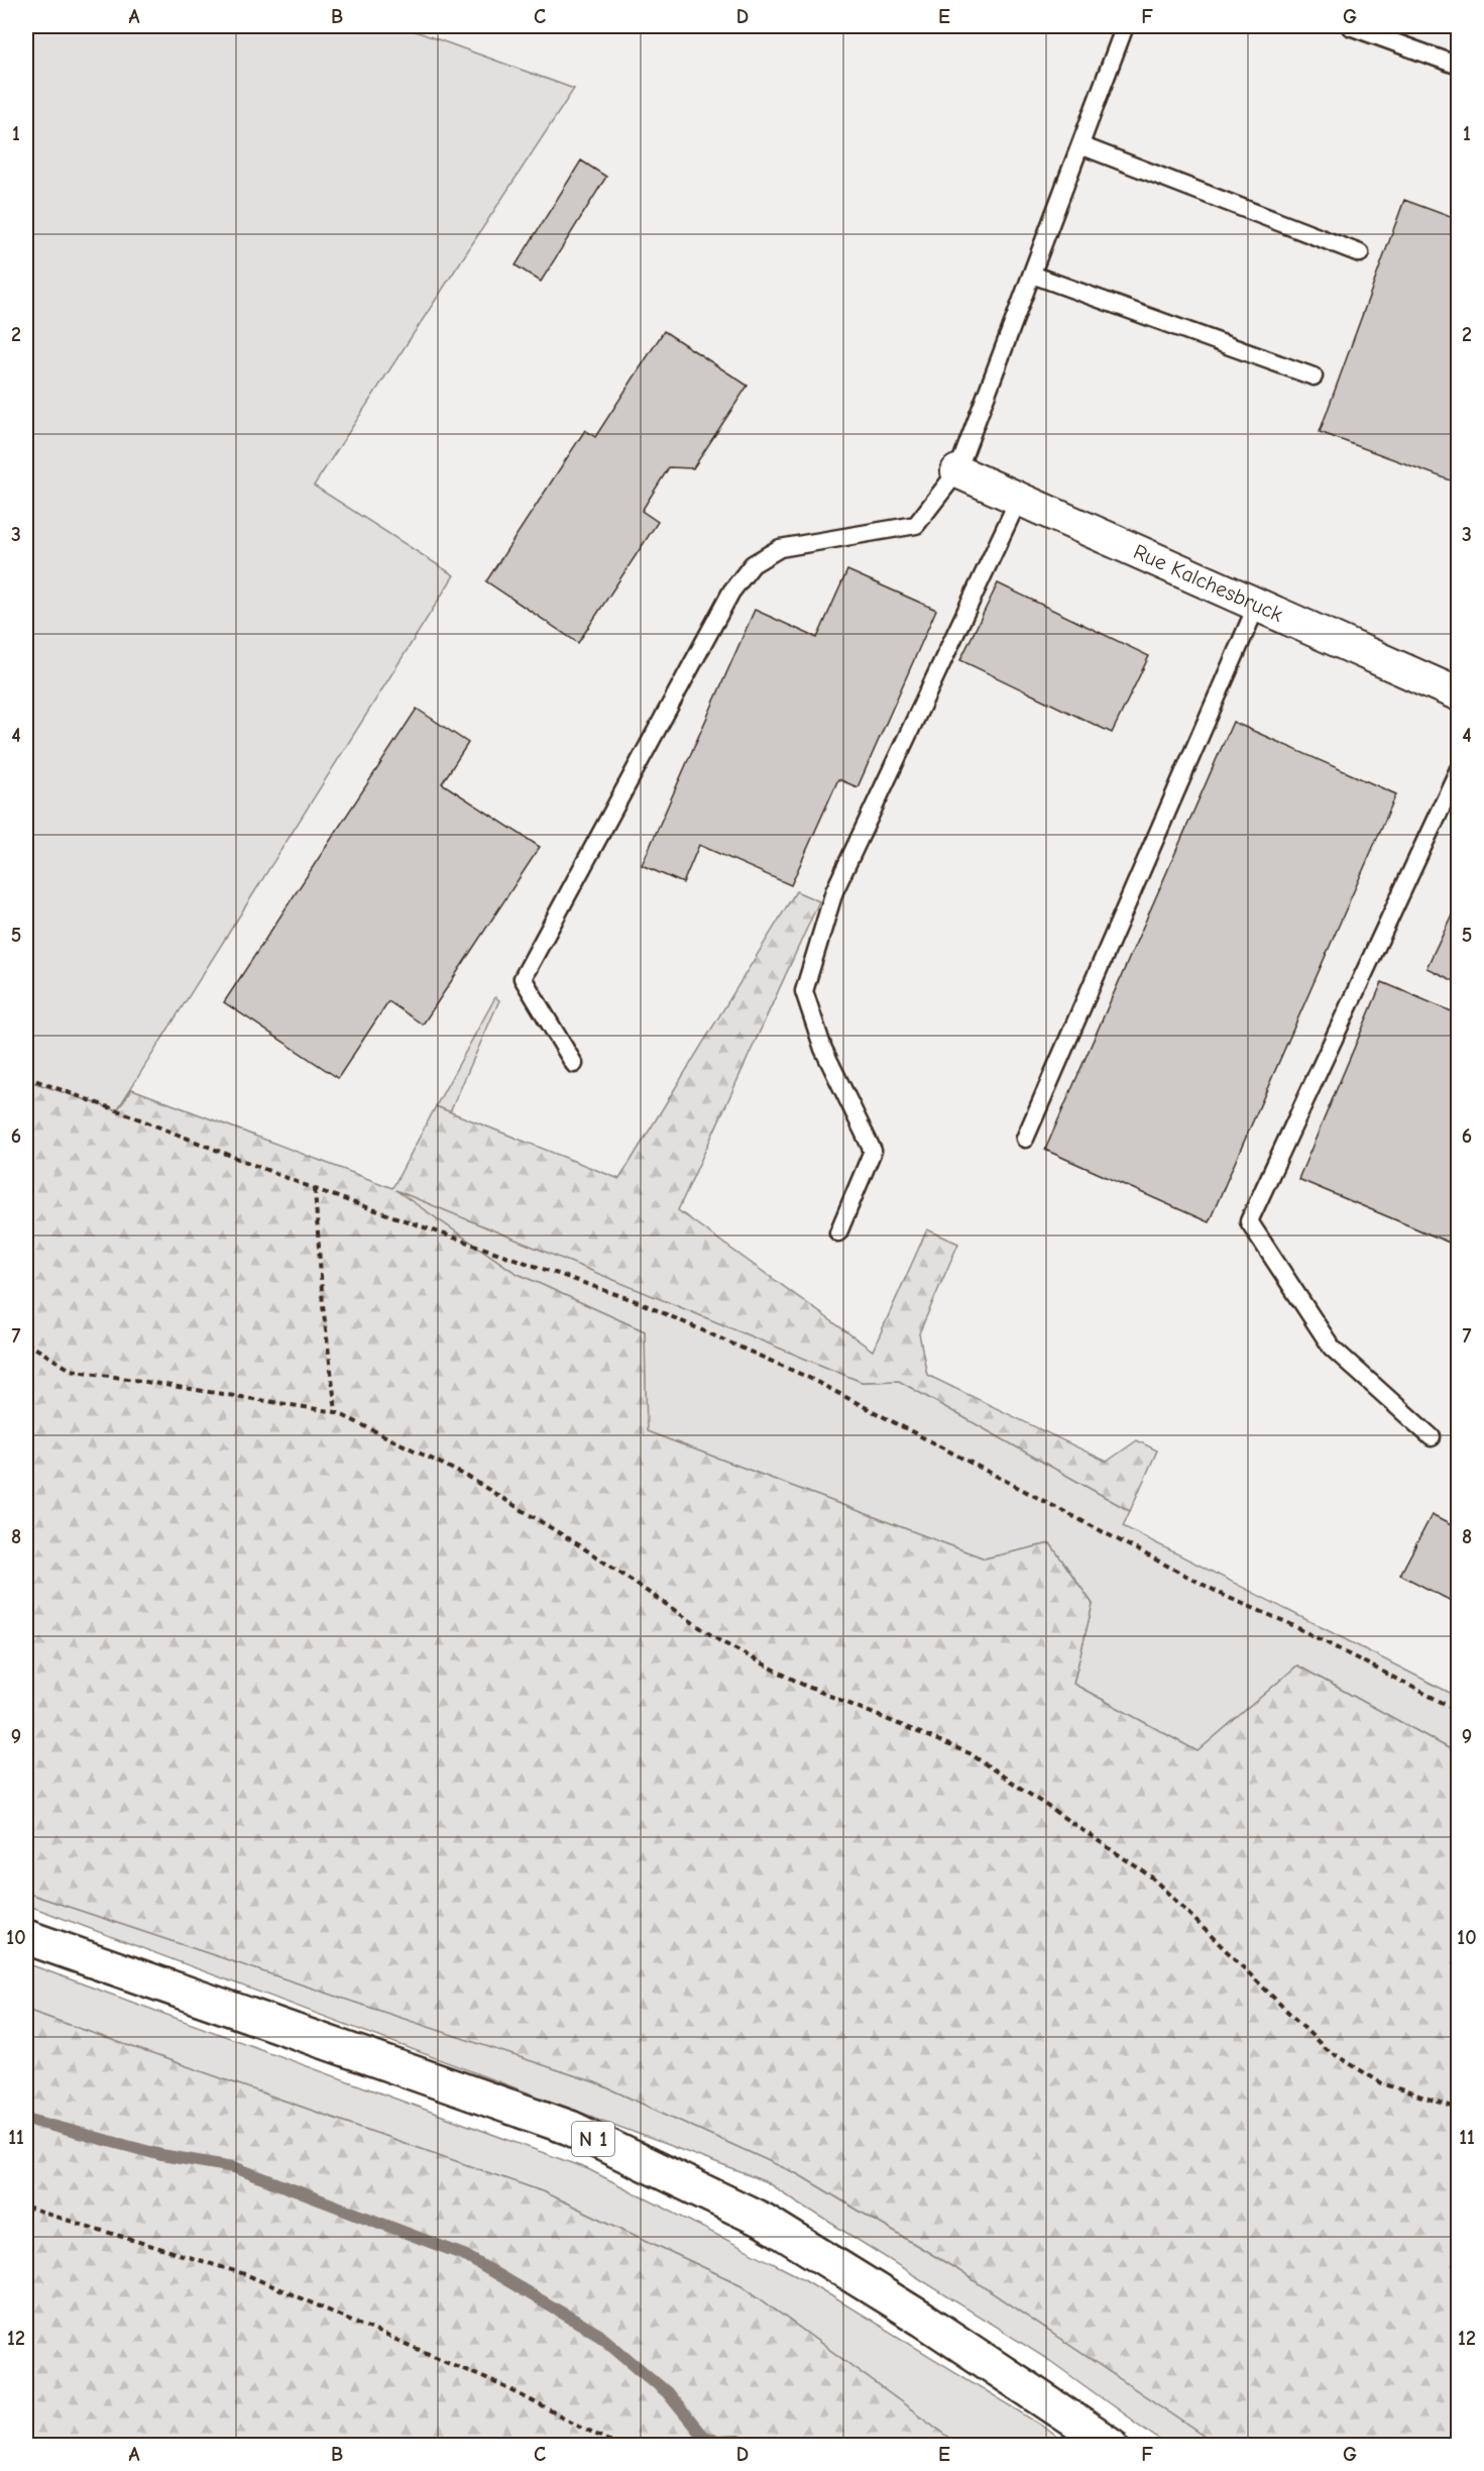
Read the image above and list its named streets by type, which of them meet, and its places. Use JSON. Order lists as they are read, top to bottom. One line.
{"streets":{"main road":["N 1"],"street":["Rue Kalchesbruck"]},"grid":{"columns":["A","B","C","D","E","F","G"],"rows":["1","2","3","4","5","6","7","8","9","10","11","12"]}}
